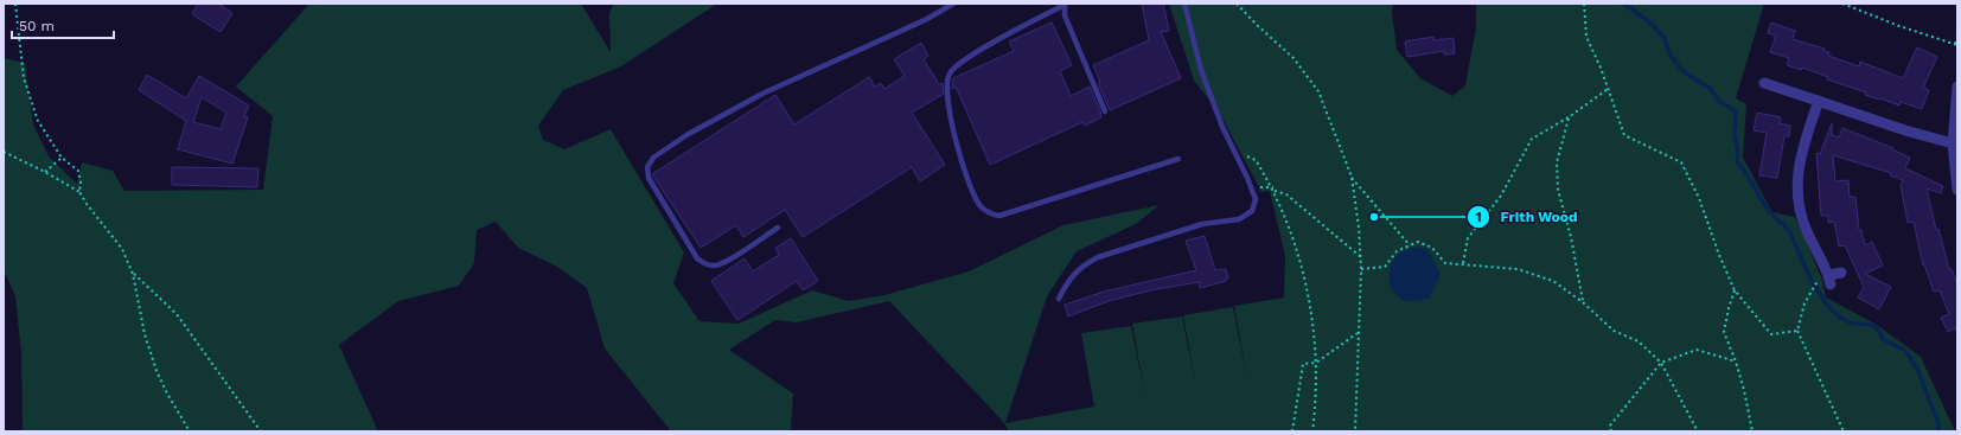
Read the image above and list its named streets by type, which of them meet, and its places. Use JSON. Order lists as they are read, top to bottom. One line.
{"places":["Frith Wood"],"scale_bar":"50 m"}
